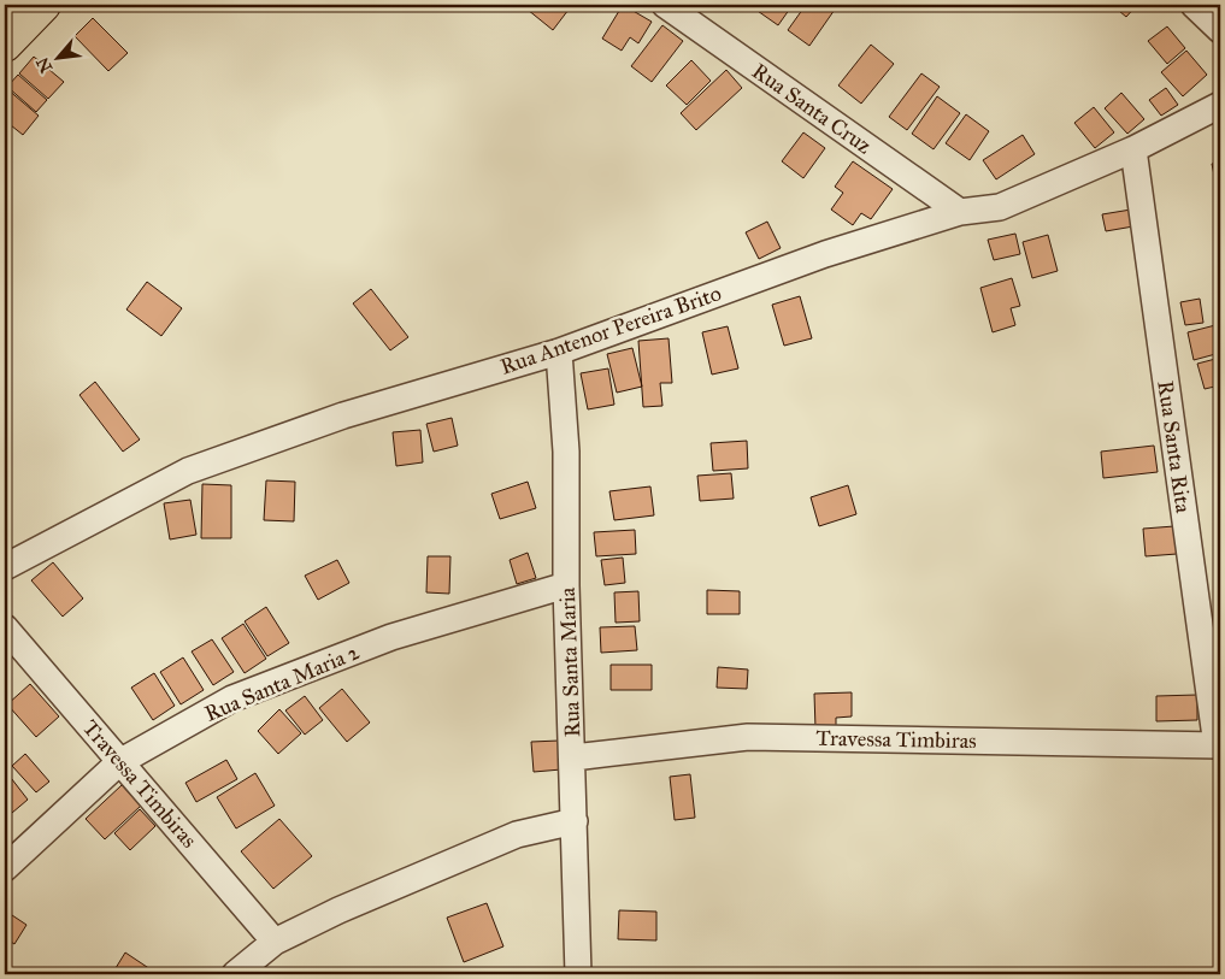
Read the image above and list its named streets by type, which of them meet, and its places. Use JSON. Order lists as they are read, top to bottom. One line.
{"streets":{"street":["Rua Santa Cruz","Rua Antenor Pereira Brito","Rua Santa Rita","Rua Santa Maria","Rua Santa Maria 2","Travessa Timbiras"]},"crossings":[["Rua Santa Cruz","Rua Antenor Pereira Brito"],["Rua Antenor Pereira Brito","Rua Santa Rita"],["Rua Antenor Pereira Brito","Rua Santa Maria"],["Rua Santa Rita","Travessa Timbiras"],["Rua Santa Maria","Rua Santa Maria 2"],["Rua Santa Maria","Travessa Timbiras"],["Rua Santa Maria 2","Travessa Timbiras"]],"north":"bottom left"}
